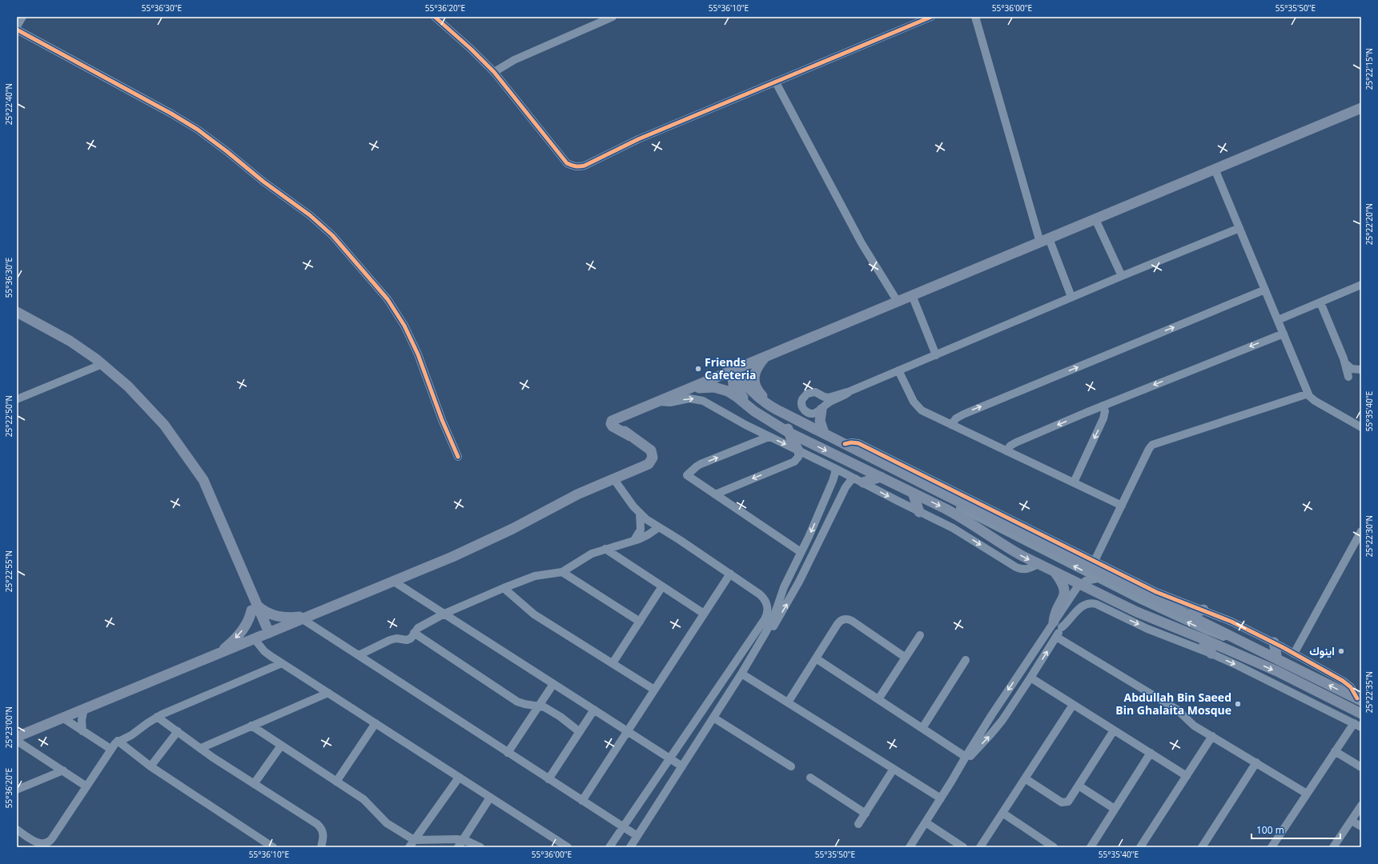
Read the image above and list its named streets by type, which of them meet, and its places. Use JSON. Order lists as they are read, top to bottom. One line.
{"places":["Friends Cafeteria","اينوك","Abdullah Bin Saeed Bin Ghalaita Mosque"],"scale_bar":"100 m","coordinates":["55°36'30\"E","55°36'20\"E","55°36'10\"E","55°36'00\"E","55°35'50\"E","25°22'15\"N","25°22'40\"N","25°22'20\"N","55°35'40\"E","25°22'50\"N","25°22'30\"N","25°22'55\"N","25°22'35\"N","25°23'00\"N"]}
